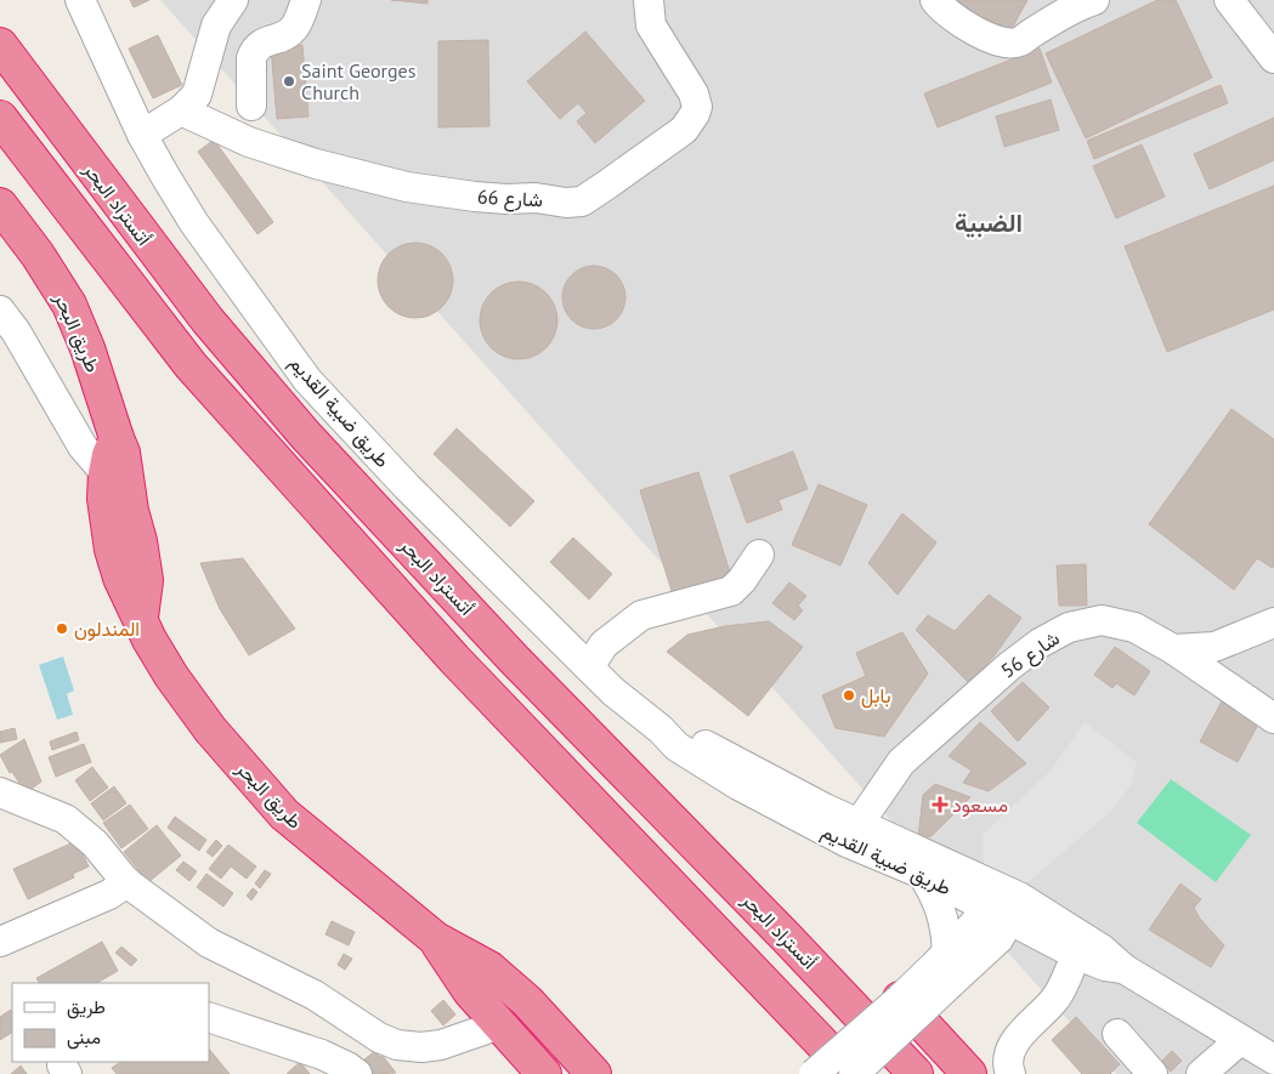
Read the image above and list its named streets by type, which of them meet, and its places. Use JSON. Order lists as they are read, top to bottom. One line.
{"streets":{"highway":["أتستراد البحر","طريق البحر"],"street":["شارع 66","طريق ضبية القديم","شارع 56"]},"crossings":[["طريق ضبية القديم","شارع 56"]],"districts":["الضبية"],"places":{"other":["Saint Georges Church","المندلون","بابل"],"health":["مسعود"]},"legend":["طريق","مبنى"]}
